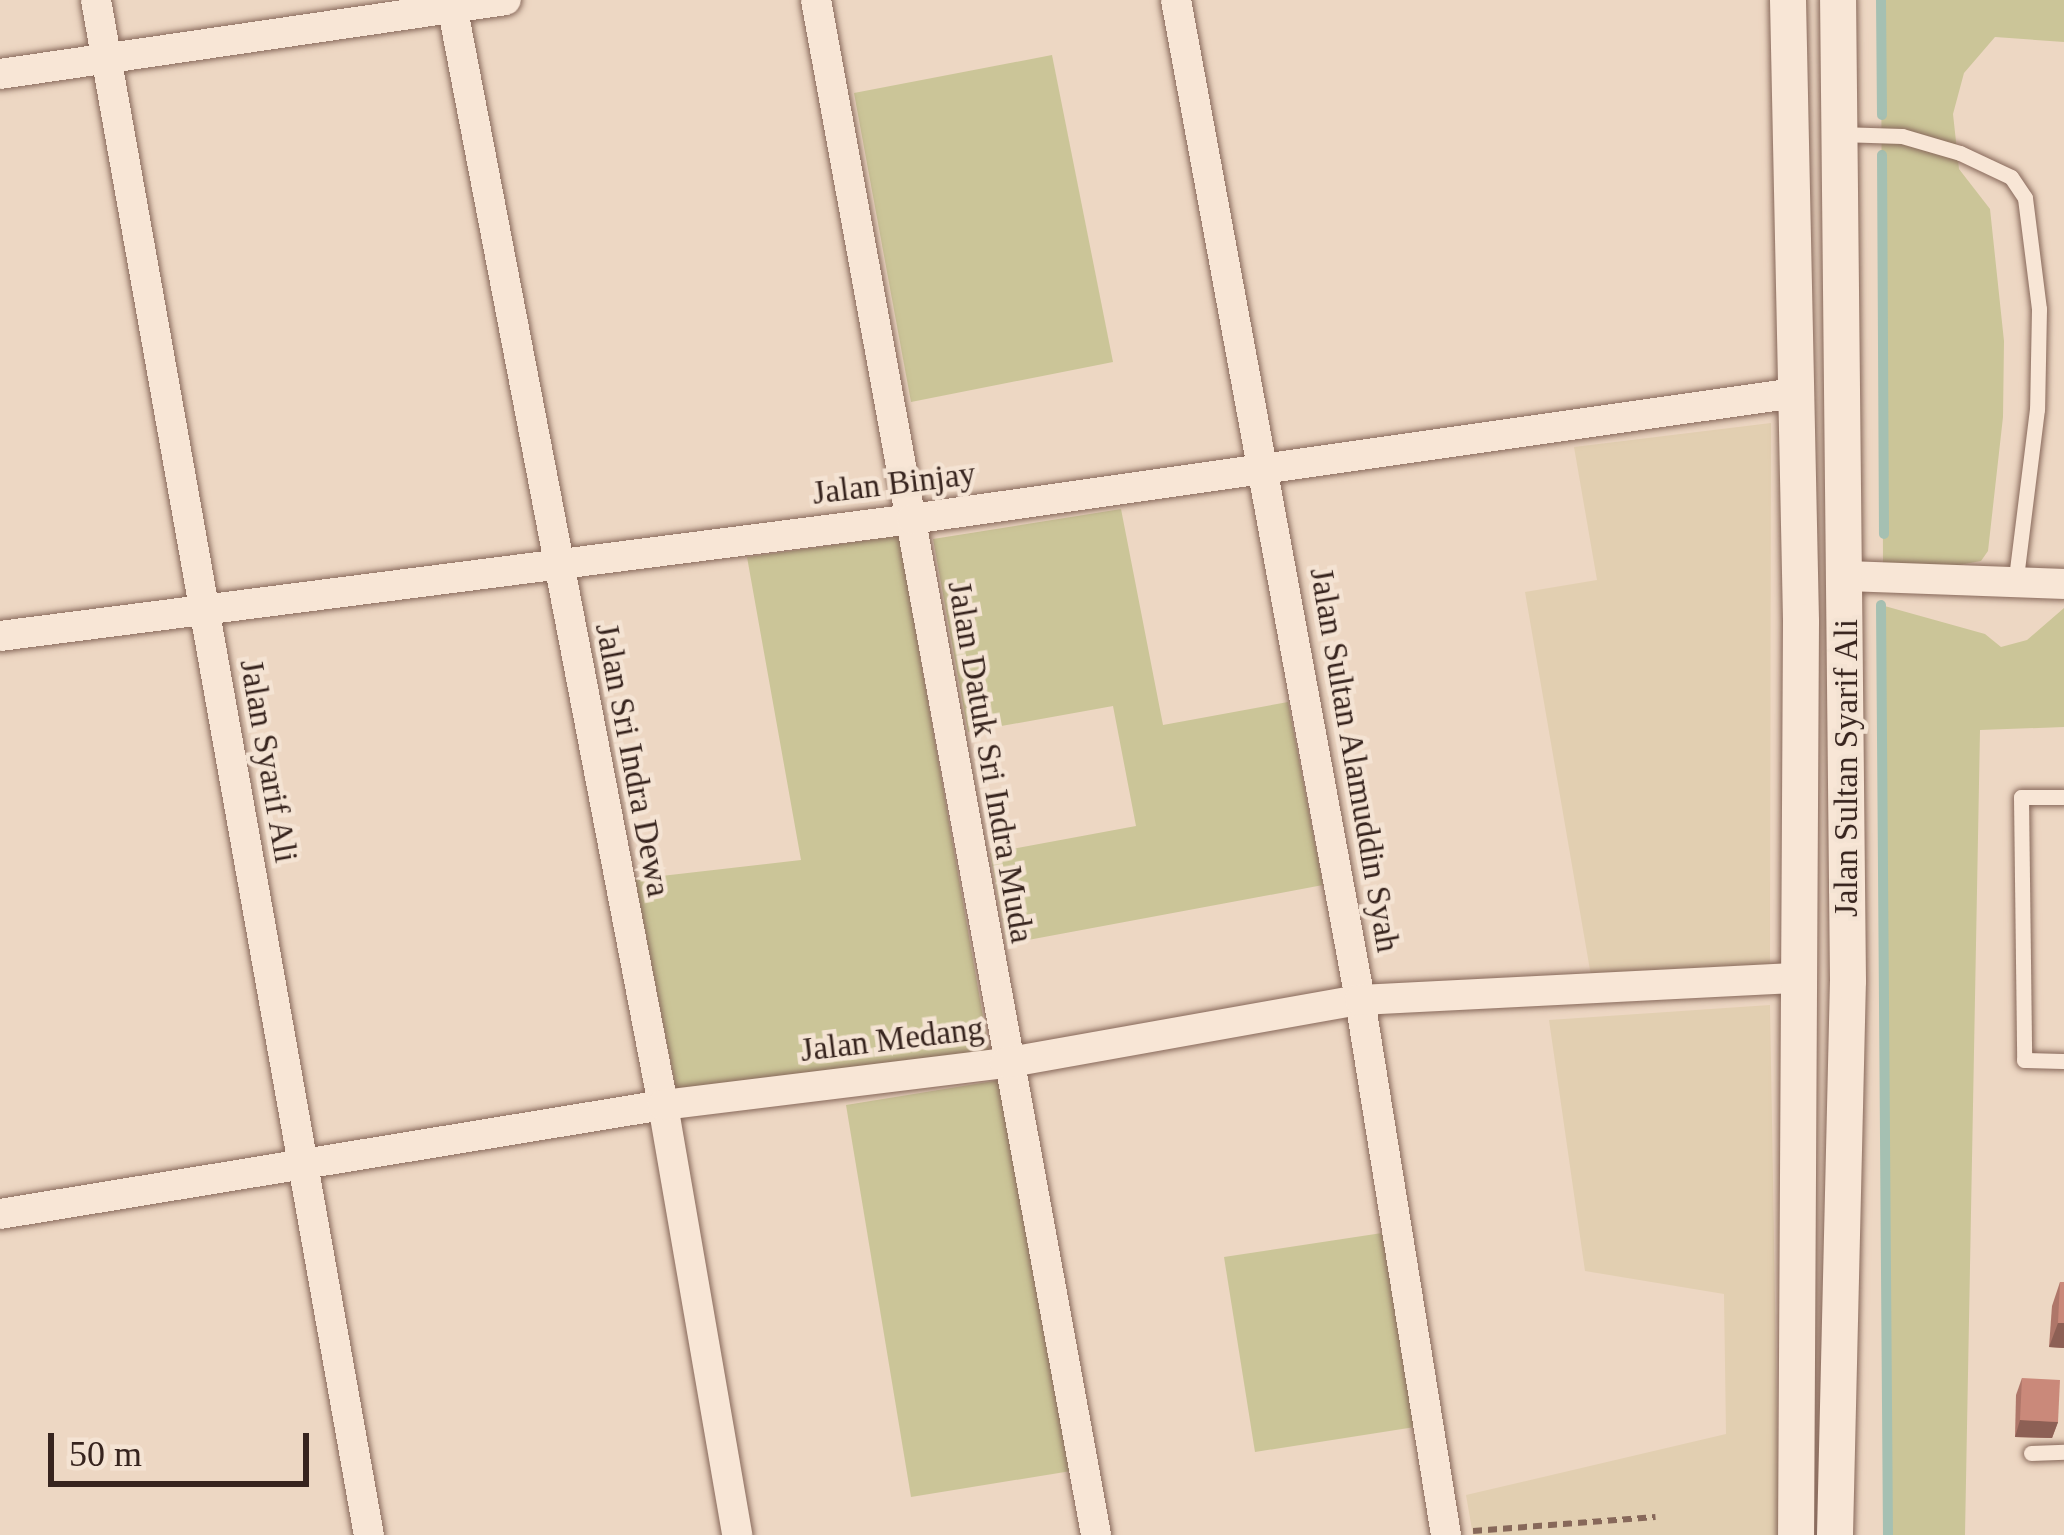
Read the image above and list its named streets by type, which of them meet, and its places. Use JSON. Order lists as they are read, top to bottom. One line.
{"streets":{"street":["Jalan Binjay","Jalan Sri Indra Dewa","Jalan Sultan Alamuddin Syah","Jalan Syarif Ali","Jalan Datuk Sri Indra Muda","Jalan Sultan Syarif Ali","Jalan Medang"]},"crossings":[["Jalan Binjay","Jalan Sri Indra Dewa"],["Jalan Binjay","Jalan Sultan Alamuddin Syah"],["Jalan Binjay","Jalan Syarif Ali"],["Jalan Binjay","Jalan Datuk Sri Indra Muda"],["Jalan Binjay","Jalan Sultan Syarif Ali"],["Jalan Sri Indra Dewa","Jalan Medang"],["Jalan Sultan Alamuddin Syah","Jalan Medang"],["Jalan Syarif Ali","Jalan Medang"],["Jalan Datuk Sri Indra Muda","Jalan Medang"],["Jalan Sultan Syarif Ali","Jalan Medang"]],"scale_bar":"50 m"}
